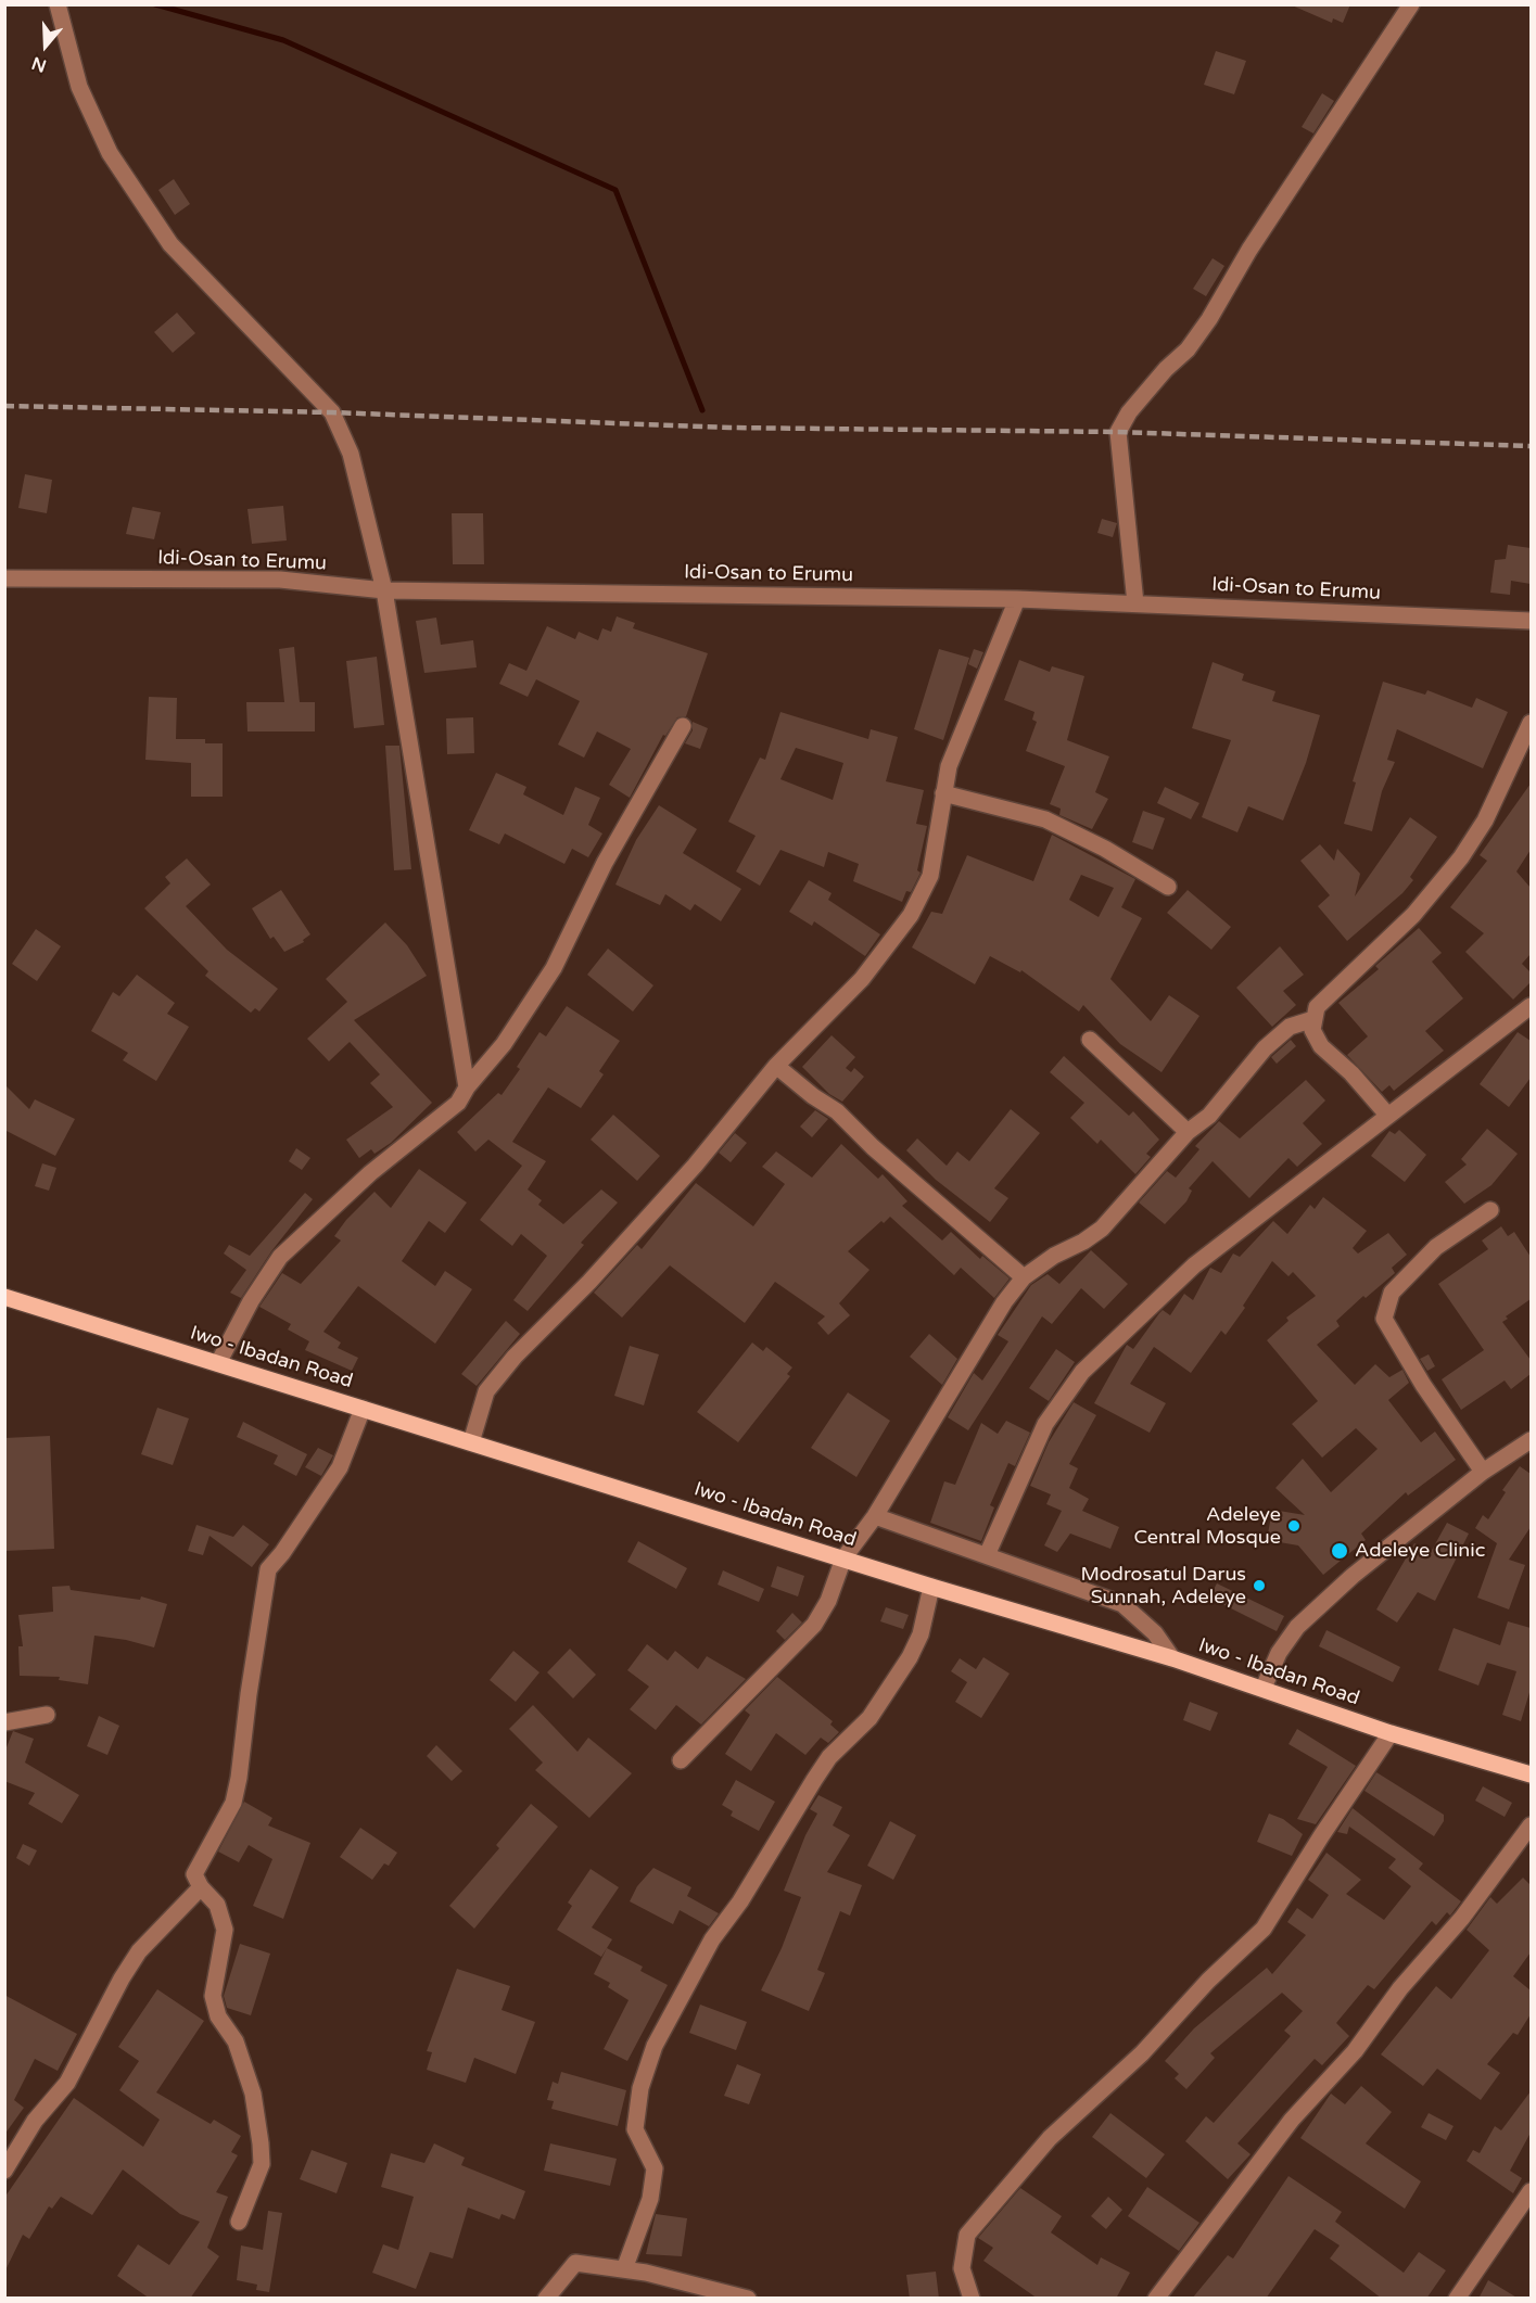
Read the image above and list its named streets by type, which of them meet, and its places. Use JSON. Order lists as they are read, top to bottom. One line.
{"streets":{"main road":["Iwo - Ibadan Road"],"street":["Idi-Osan to Erumu"]},"places":["Adeleye Central Mosque","Adeleye Clinic","Modrosatul Darus Sunnah, Adeleye"],"north":"bottom"}
